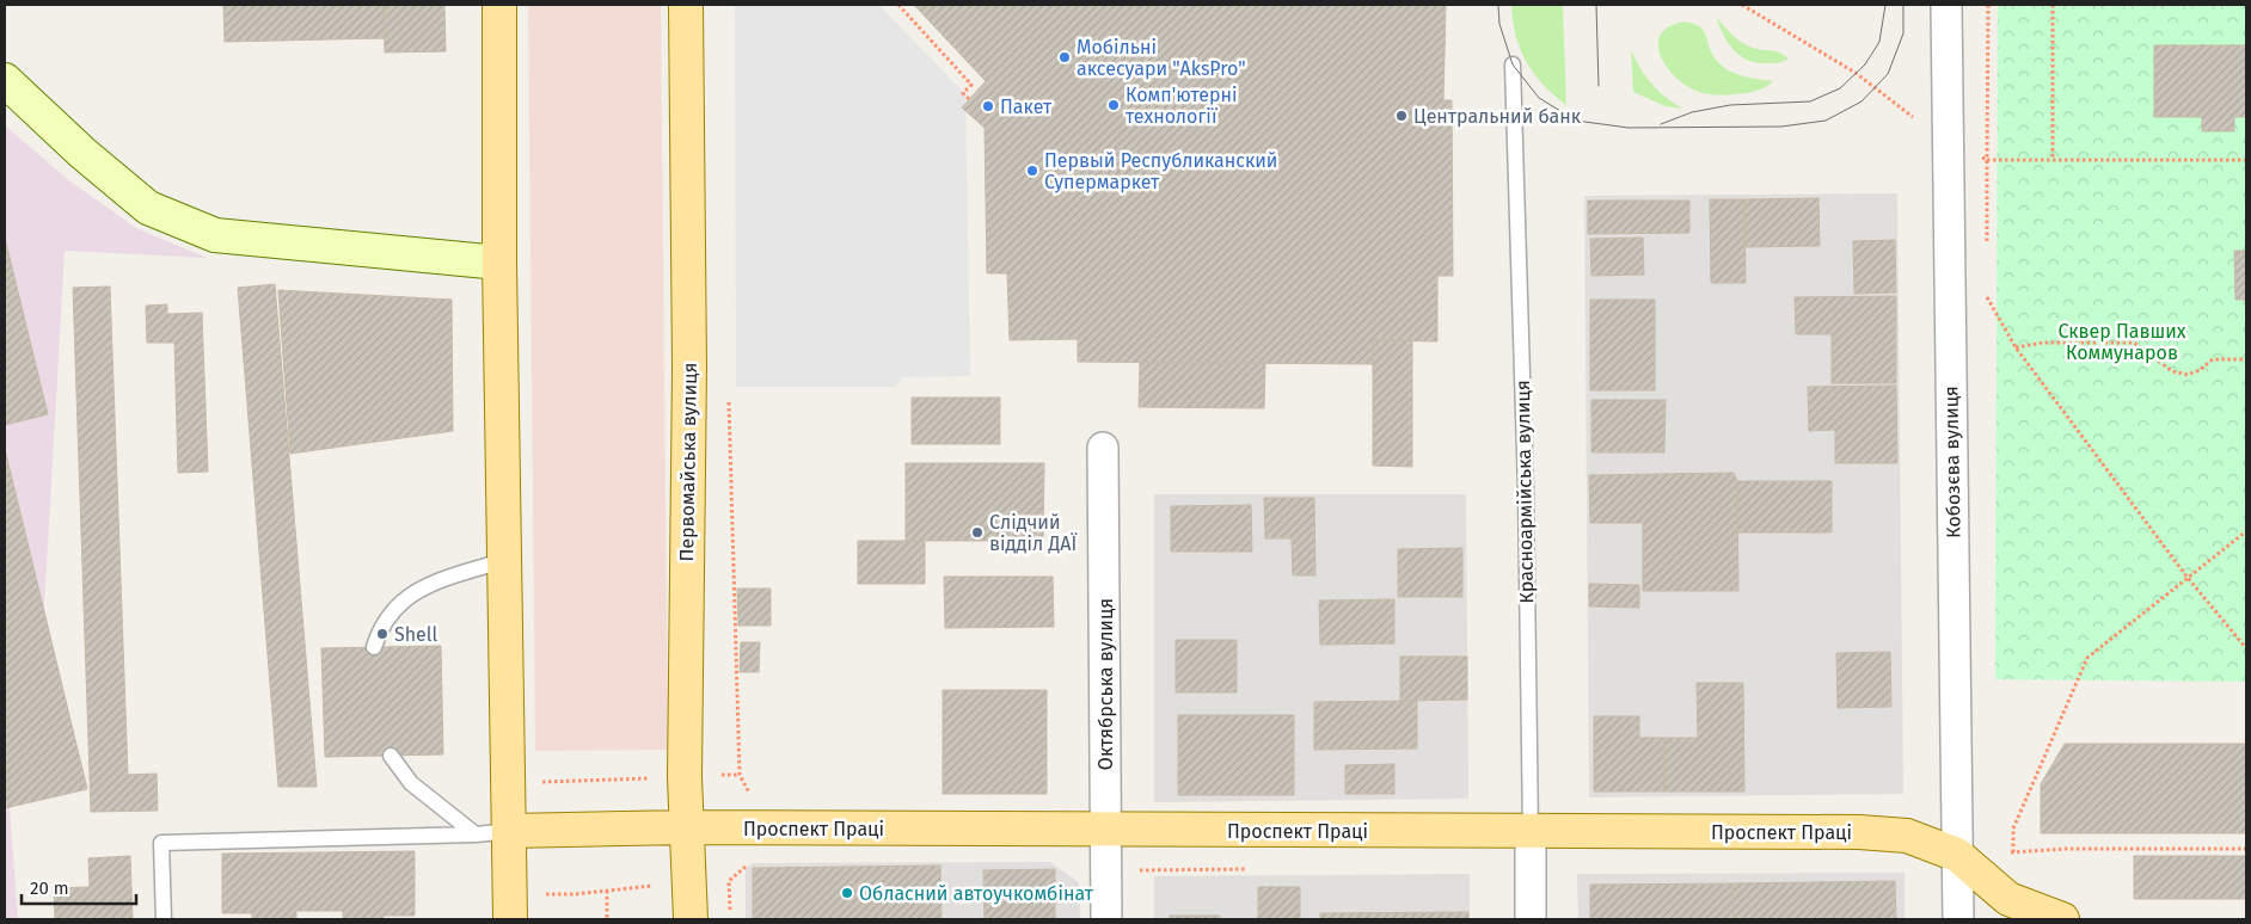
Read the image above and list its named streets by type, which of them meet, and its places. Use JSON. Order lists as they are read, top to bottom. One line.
{"streets":{"main road":["Первомайська вулиця","Проспект Праці"],"street":["Кобозєва вулиця","Красноармійська вулиця","Октябрська вулиця"]},"crossings":[["Первомайська вулиця","Проспект Праці"],["Кобозєва вулиця","Проспект Праці"],["Красноармійська вулиця","Проспект Праці"],["Октябрська вулиця","Проспект Праці"]],"parks":["Сквер Павших Коммунаров"],"places":["Мобільні аксесуари \"AksPro\"","Комп'ютерні технології","Пакет","Центральний банк","Первый Республиканский Супермаркет","Слідчий відділ ДАЇ","Shell","Обласний автоучкомбінат"],"scale_bar":"20 m"}
